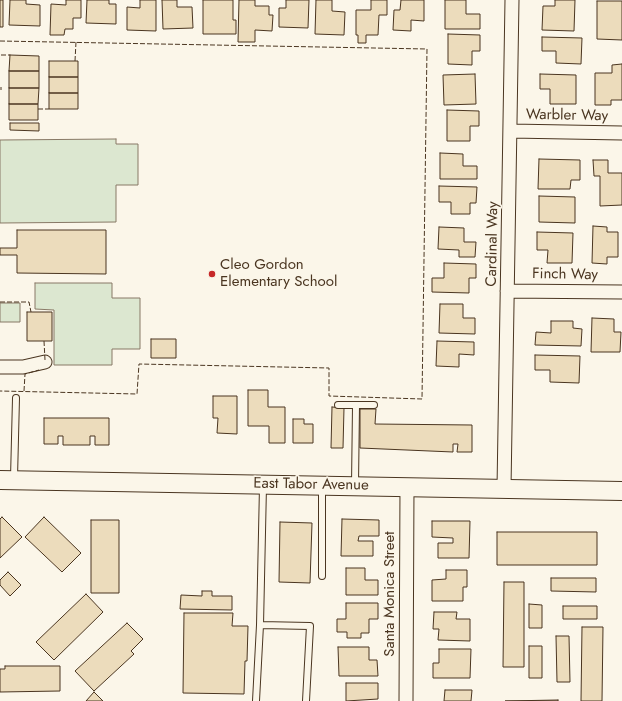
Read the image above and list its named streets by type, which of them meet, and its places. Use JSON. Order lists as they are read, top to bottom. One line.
{"streets":{"main road":["East Tabor Avenue"],"street":["Warbler Way","Cardinal Way","Finch Way","Santa Monica Street"]},"crossings":[["Warbler Way","Cardinal Way"],["Cardinal Way","Finch Way"],["Cardinal Way","East Tabor Avenue"],["East Tabor Avenue","Santa Monica Street"]],"places":["Cleo Gordon Elementary School"]}
